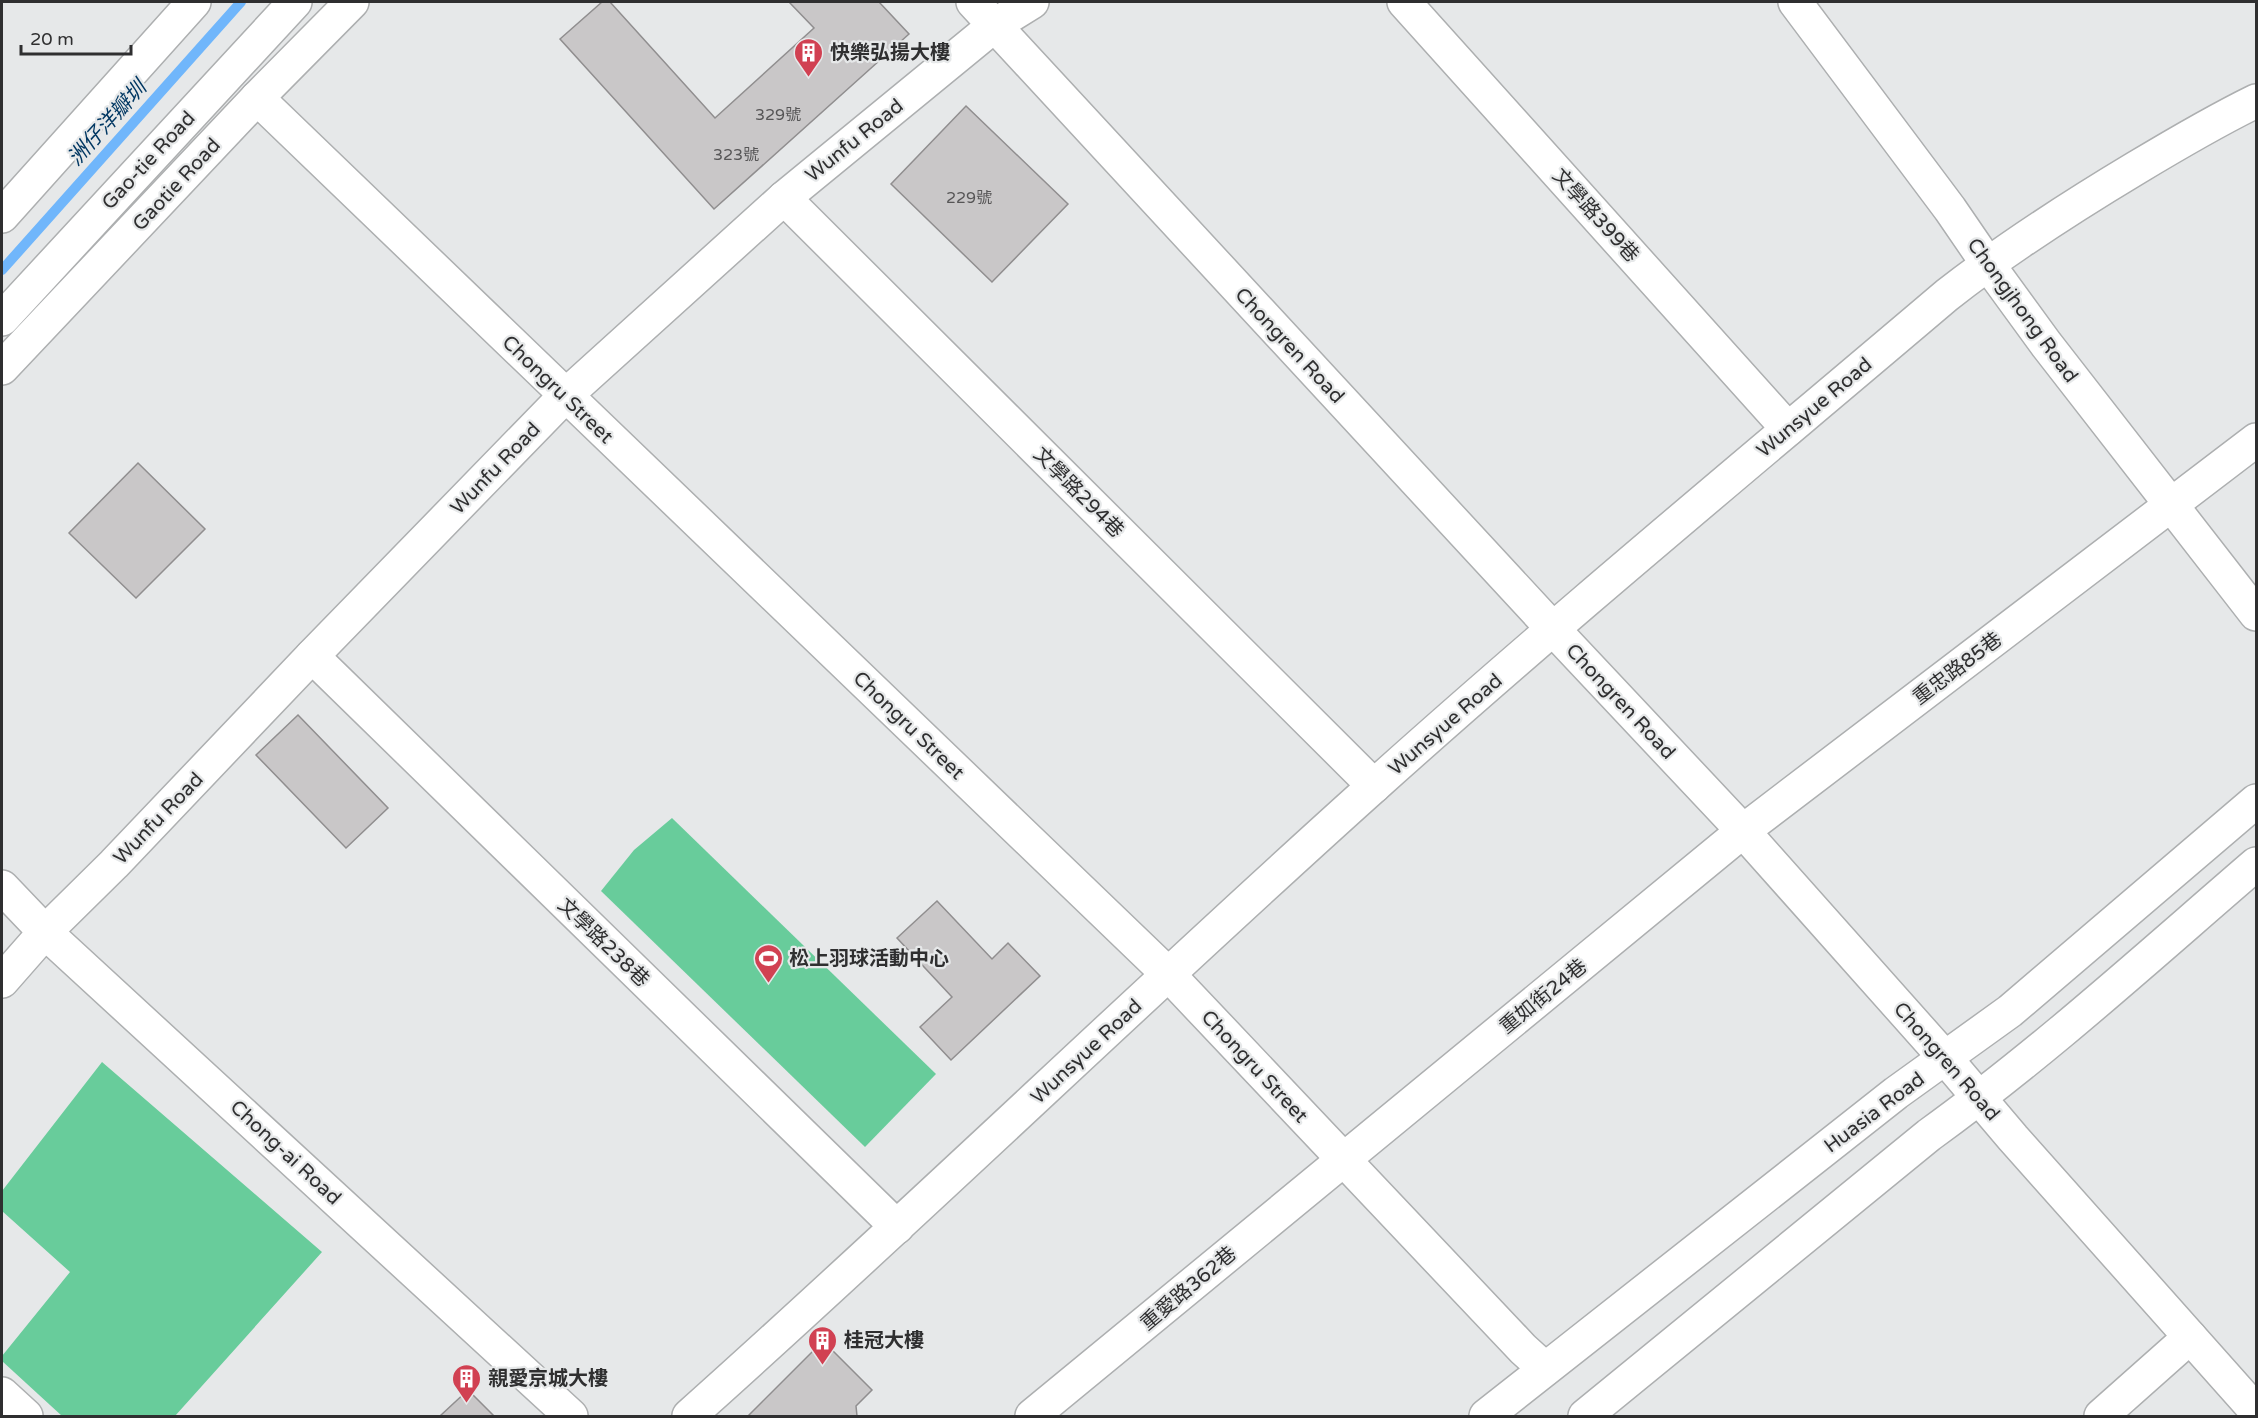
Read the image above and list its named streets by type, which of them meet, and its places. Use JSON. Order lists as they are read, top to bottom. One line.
{"streets":{"street":["Wunfu Road","Gao-tie Road","Gaotie Road","文學路399巷","Chongjhong Road","Chongren Road","Chongru Street","Wunsyue Road","文學路294巷","重忠路85巷","文學路238巷","重如街24巷","Huasia Road","Chong-ai Road","重愛路362巷"]},"crossings":[["Wunfu Road","Chongren Road"],["Wunfu Road","Chongru Street"],["Wunfu Road","文學路294巷"],["Wunfu Road","文學路238巷"],["Wunfu Road","Chong-ai Road"],["Gaotie Road","Chongru Street"],["文學路399巷","Wunsyue Road"],["Chongjhong Road","Wunsyue Road"],["Chongjhong Road","重忠路85巷"],["Chongren Road","Wunsyue Road"],["Chongren Road","重忠路85巷"],["Chongren Road","重如街24巷"],["Chongren Road","Huasia Road"],["Chongru Street","Wunsyue Road"],["Chongru Street","重如街24巷"],["Chongru Street","Huasia Road"],["Chongru Street","重愛路362巷"],["Wunsyue Road","文學路294巷"],["Wunsyue Road","文學路238巷"],["重忠路85巷","重如街24巷"],["重如街24巷","重愛路362巷"]],"water":["洲仔洋瓣圳"],"places":{"building":["快樂弘揚大樓","桂冠大樓","親愛京城大樓"],"sports":["松上羽球活動中心"]},"house_numbers":["329號","323號","229號"],"scale_bar":"20 m"}
